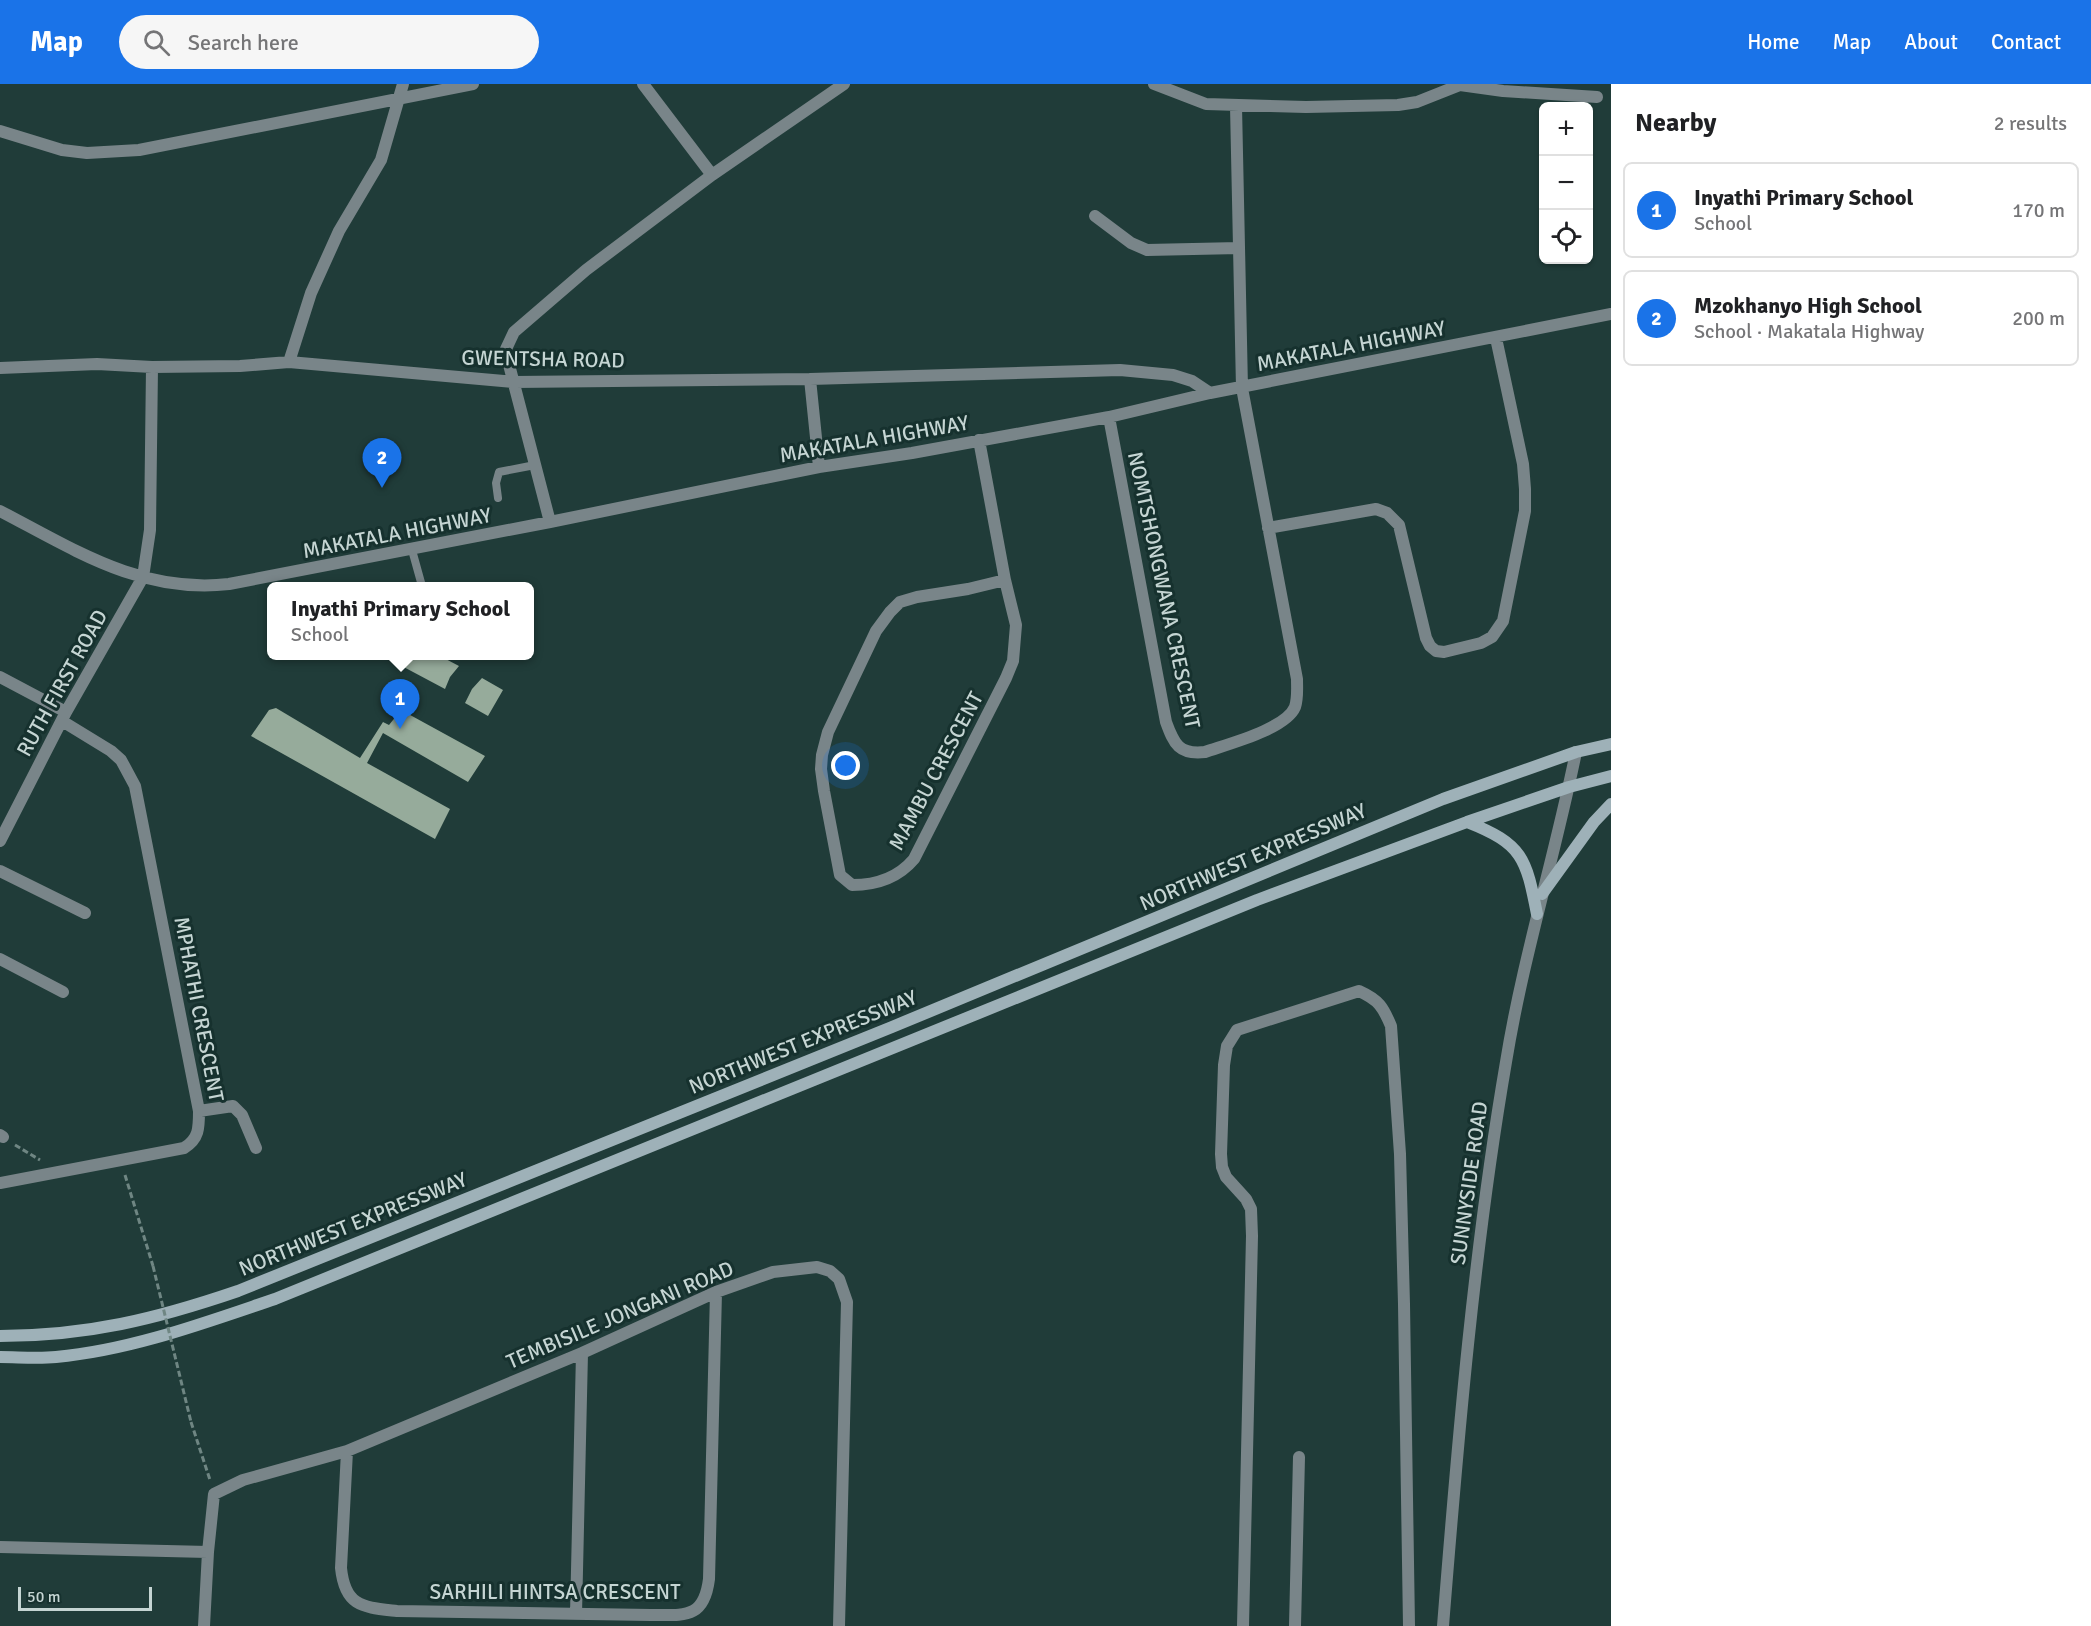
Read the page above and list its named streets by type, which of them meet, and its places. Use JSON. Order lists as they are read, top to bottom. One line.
{"streets":{"main road":["NORTHWEST EXPRESSWAY"],"street":["MAKATALA HIGHWAY","GWENTSHA ROAD","NOMTSHONGWANA CRESCENT","RUTH FIRST ROAD","MAMBU CRESCENT","MPHATHI CRESCENT","SUNNYSIDE ROAD","TEMBISILE JONGANI ROAD","SARHILI HINTSA CRESCENT"]},"crossings":[["MAKATALA HIGHWAY","GWENTSHA ROAD"],["MAKATALA HIGHWAY","NOMTSHONGWANA CRESCENT"],["MAKATALA HIGHWAY","RUTH FIRST ROAD"],["MAKATALA HIGHWAY","MAMBU CRESCENT"],["RUTH FIRST ROAD","MPHATHI CRESCENT"],["NORTHWEST EXPRESSWAY","SUNNYSIDE ROAD"],["TEMBISILE JONGANI ROAD","SARHILI HINTSA CRESCENT"]],"scale_bar":"50 m","page":{"header":"Map","search":"Search here","nav":["Home","Map","About","Contact"],"heading":["Nearby","2 results"],"map_buttons":["+","−"],"list":[{"mark":"1","name":"Inyathi Primary School","note":"School","value":"170 m"},{"mark":"2","name":"Mzokhanyo High School","note":"School · Makatala Highway","value":"200 m"}],"pins":["2","1"],"popup":["Inyathi Primary School","School"],"scale":"50 m"}}
